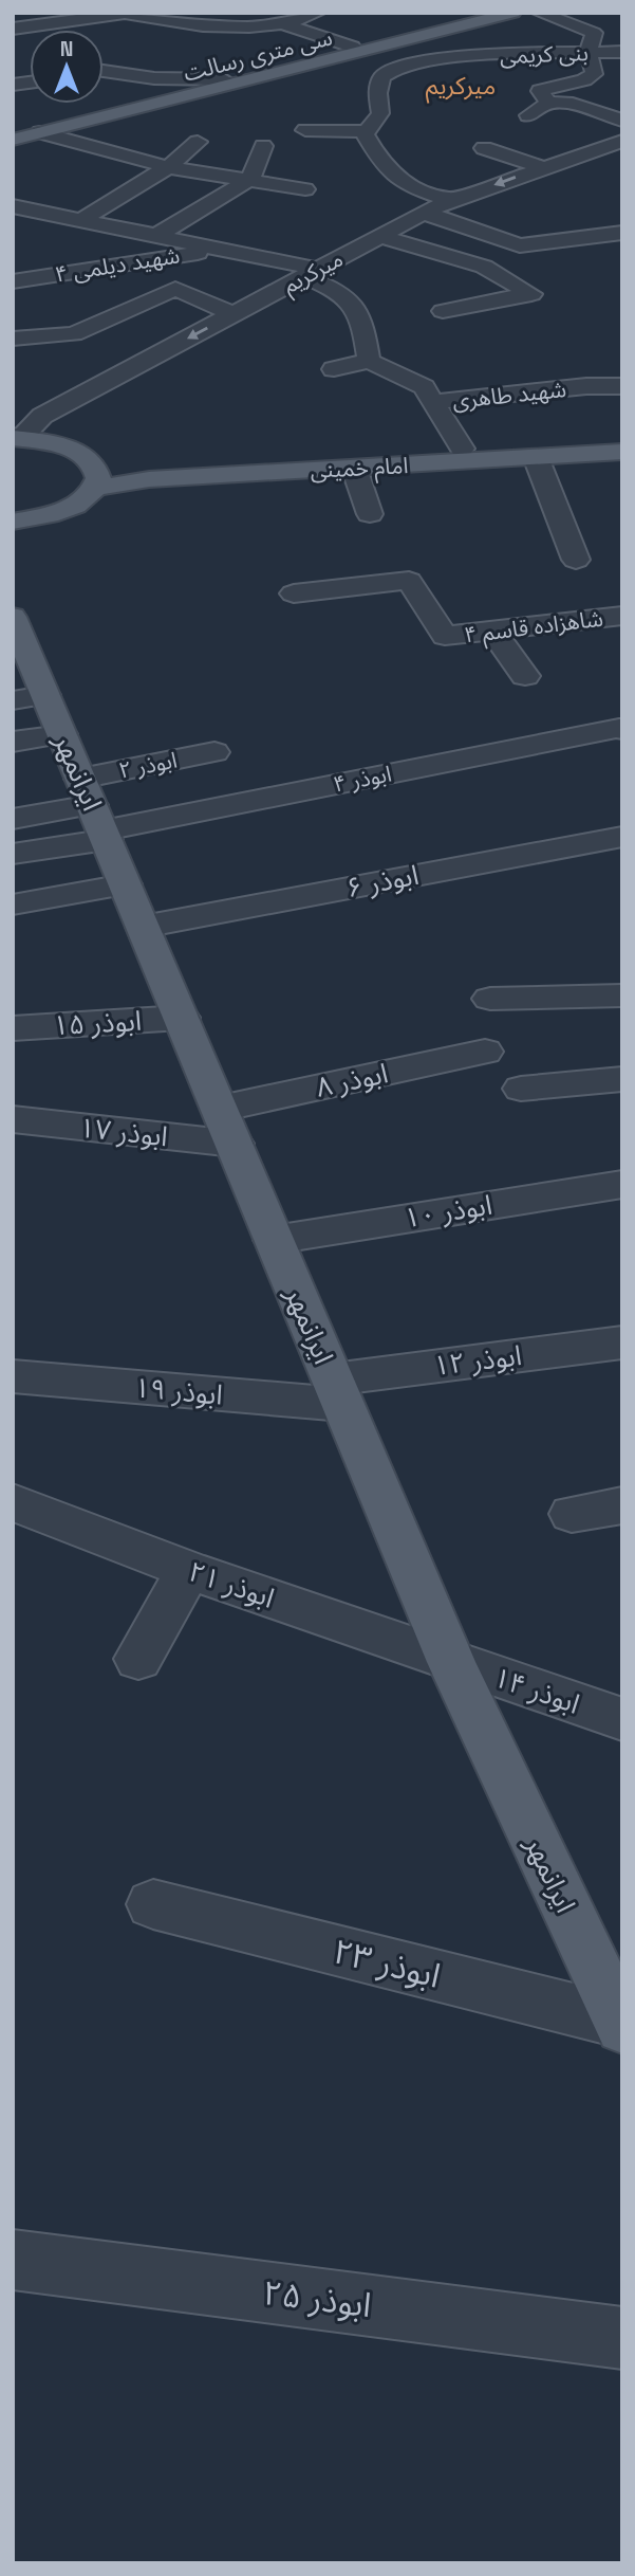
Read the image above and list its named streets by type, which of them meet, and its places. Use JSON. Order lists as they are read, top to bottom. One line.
{"streets":{"main road":["سی متری رسالت","امام خمینی","ایرانمهر"],"street":["بنی کریمی","۴ شهید دیلمی","میرکریم","شهید طاهری","شاهزاده قاسم ۴","۲ ابوذر","ابوذر ۴","ابوذر ۶","۱۵ ابوذر","۸ ابوذر","۱۷ ابوذر","ابوذر ۱۰","ابوذر ۱۲","ابوذر ۱۹","۲۱ ابوذر","۱۴ ابوذر","۲۳ ابوذر","ابوذر ۲۵"]},"crossings":[["۲ ابوذر","ایرانمهر"],["۲ ابوذر","ابوذر ۴"],["ایرانمهر","ابوذر ۴"],["ایرانمهر","ابوذر ۶"],["ایرانمهر","۱۵ ابوذر"],["ایرانمهر","۸ ابوذر"],["ایرانمهر","۱۷ ابوذر"],["ایرانمهر","ابوذر ۱۰"],["ایرانمهر","ابوذر ۱۲"],["ایرانمهر","ابوذر ۱۹"],["ایرانمهر","۲۱ ابوذر"],["ایرانمهر","۱۴ ابوذر"],["ایرانمهر","۲۳ ابوذر"],["ابوذر ۱۲","ابوذر ۱۹"],["۲۱ ابوذر","۱۴ ابوذر"]],"districts":["میرکریم"],"north":"top"}
